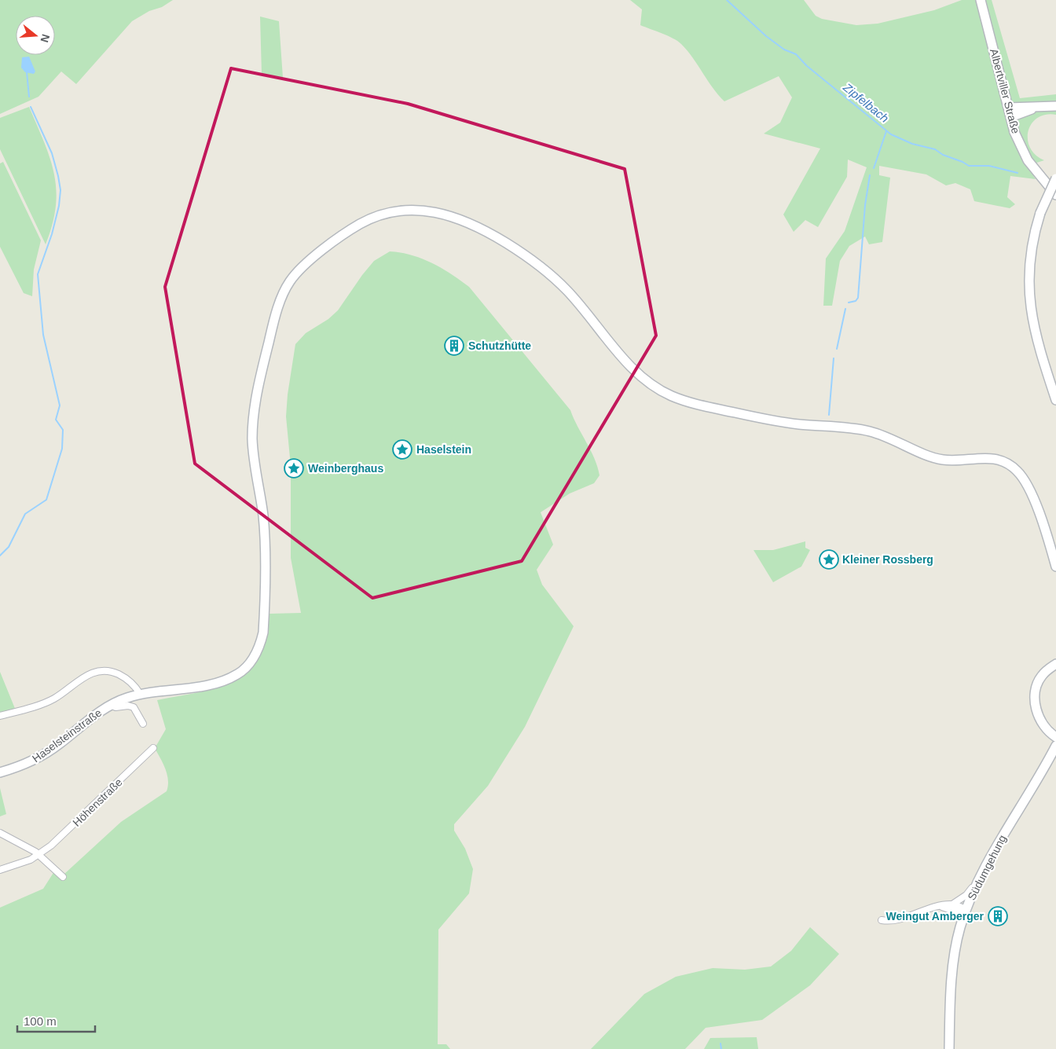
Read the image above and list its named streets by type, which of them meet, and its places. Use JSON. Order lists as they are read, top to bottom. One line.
{"streets":{"street":["Albertviller Straße","Haselsteinstraße","Höhenstraße","Südumgehung"]},"water":["Zipfelbach"],"places":{"building":["Schutzhütte","Weingut Amberger"],"place":["Haselstein","Weinberghaus","Kleiner Rossberg"]},"scale_bar":"100 m","north":"right"}
